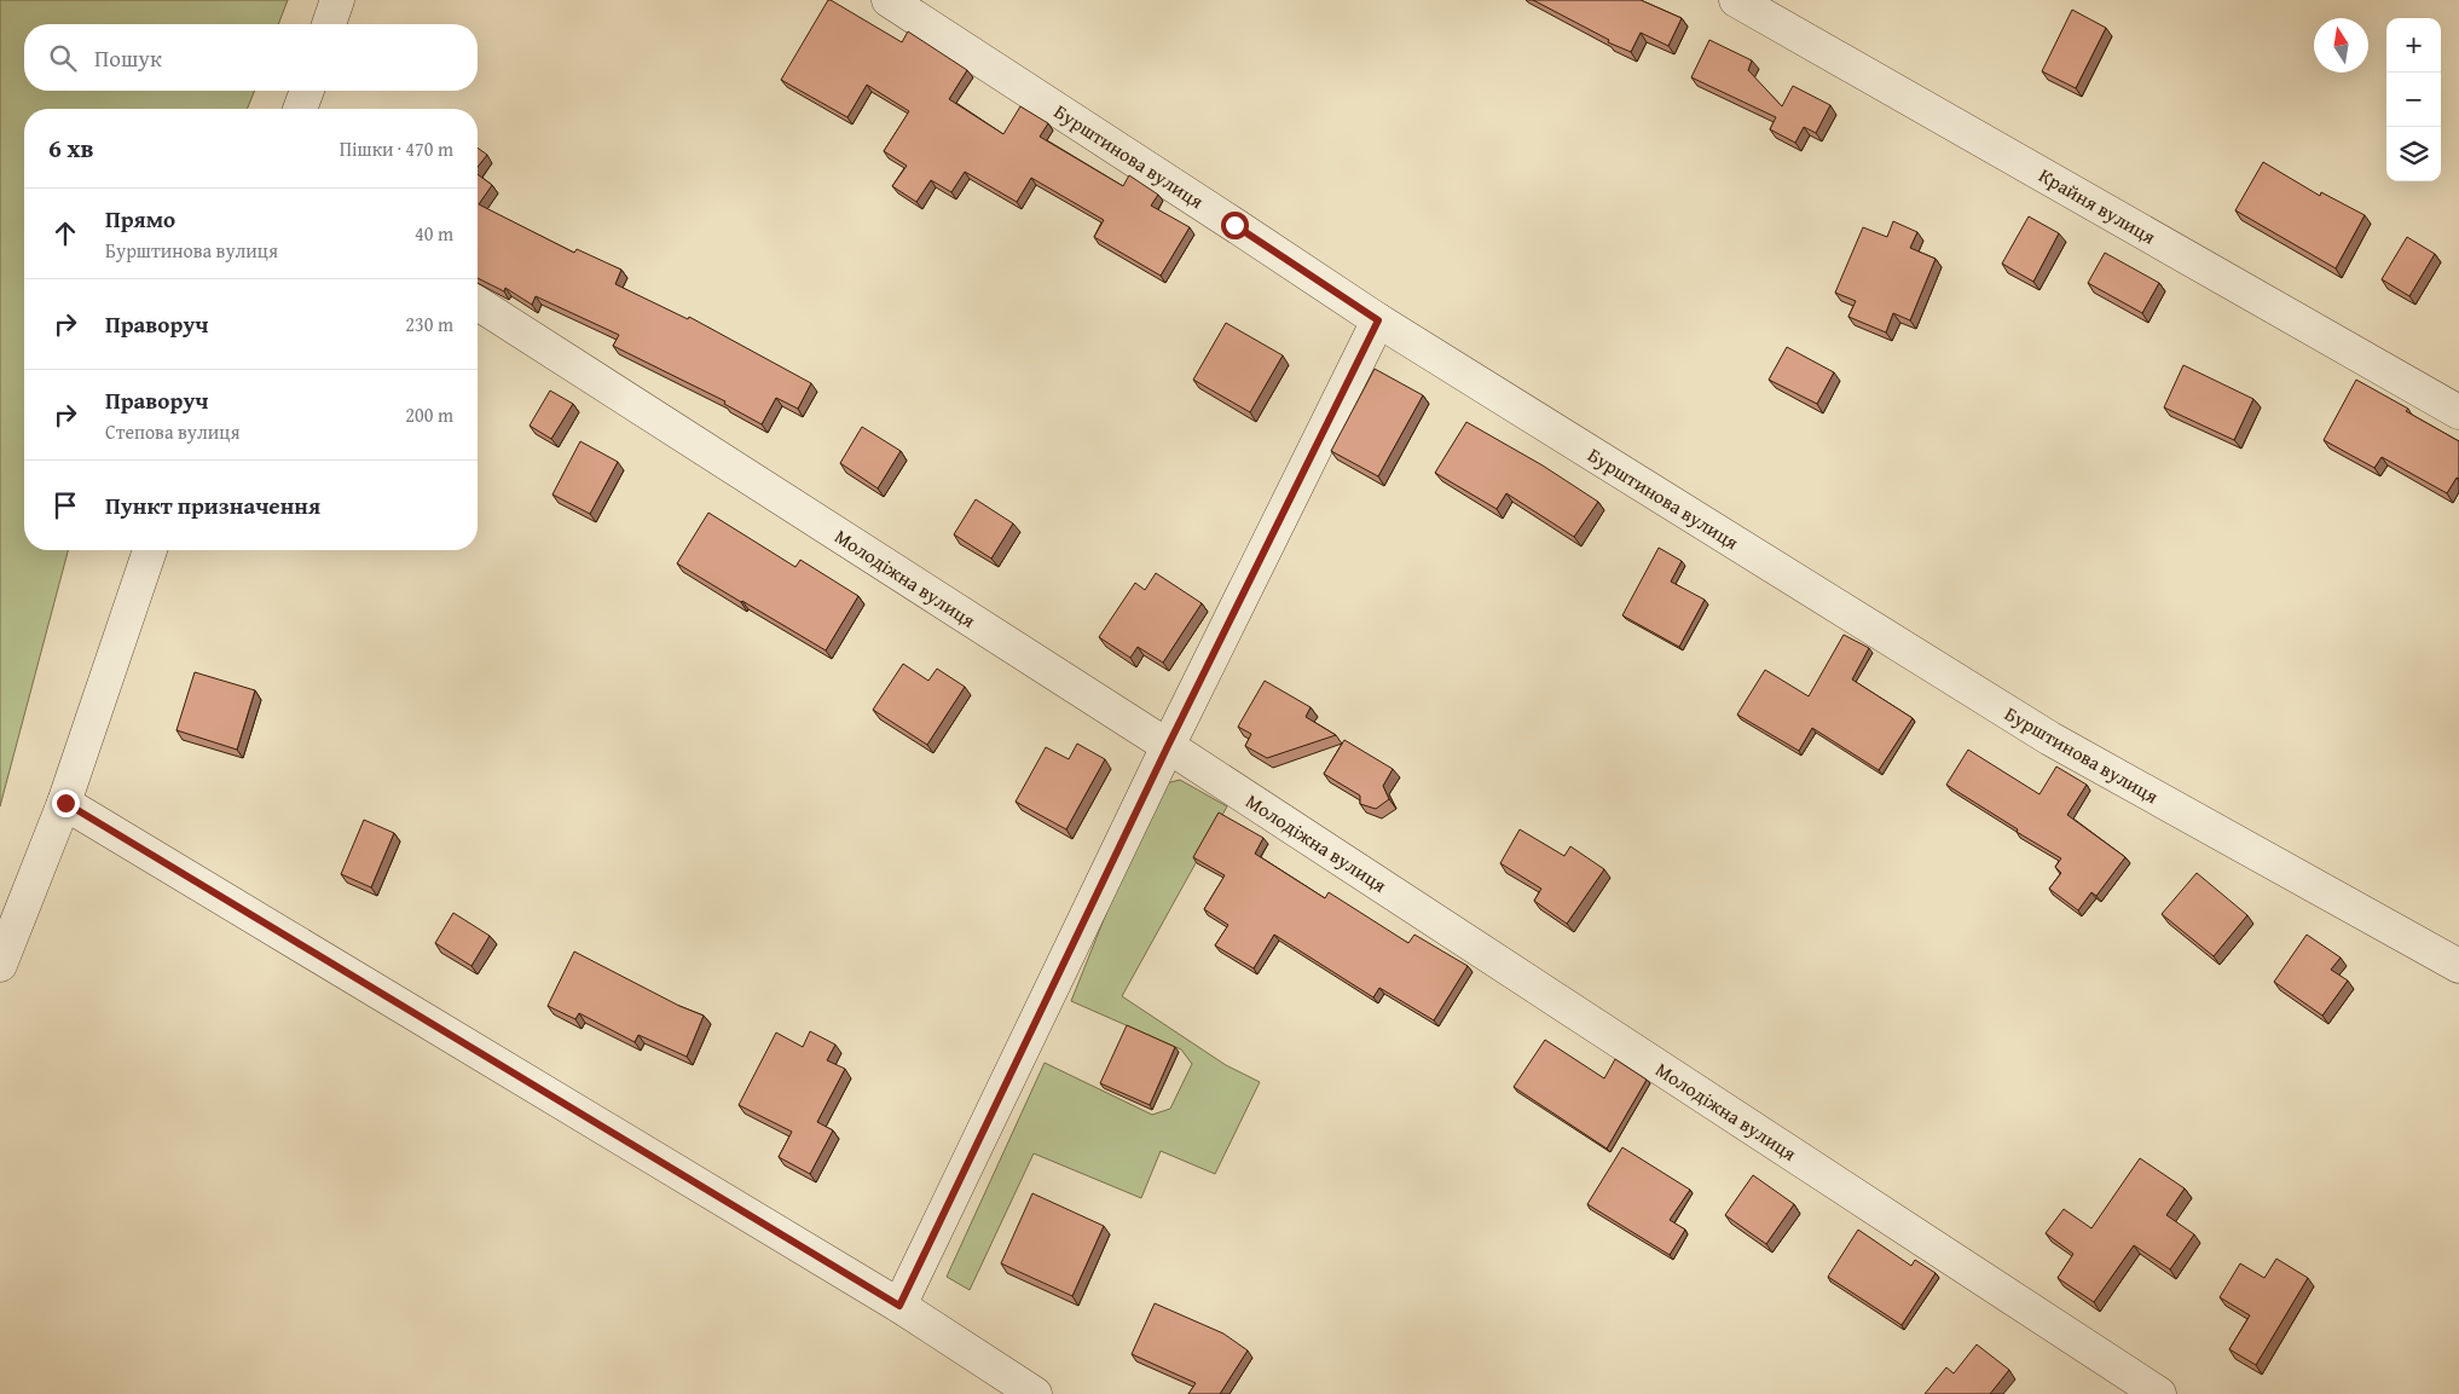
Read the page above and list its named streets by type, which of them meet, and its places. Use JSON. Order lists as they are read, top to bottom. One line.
{"streets":{"street":["Бурштинова вулиця","Крайня вулиця","Молодіжна вулиця"]},"north":"top","page":{"map_buttons":["+","−"],"search":"Пошук","heading":["6 хв","Пішки · 470 m"],"list":[["Прямо","Бурштинова вулиця","40 m"],["Праворуч","230 m"],["Праворуч","Степова вулиця","200 m"],"Пункт призначення"]}}
